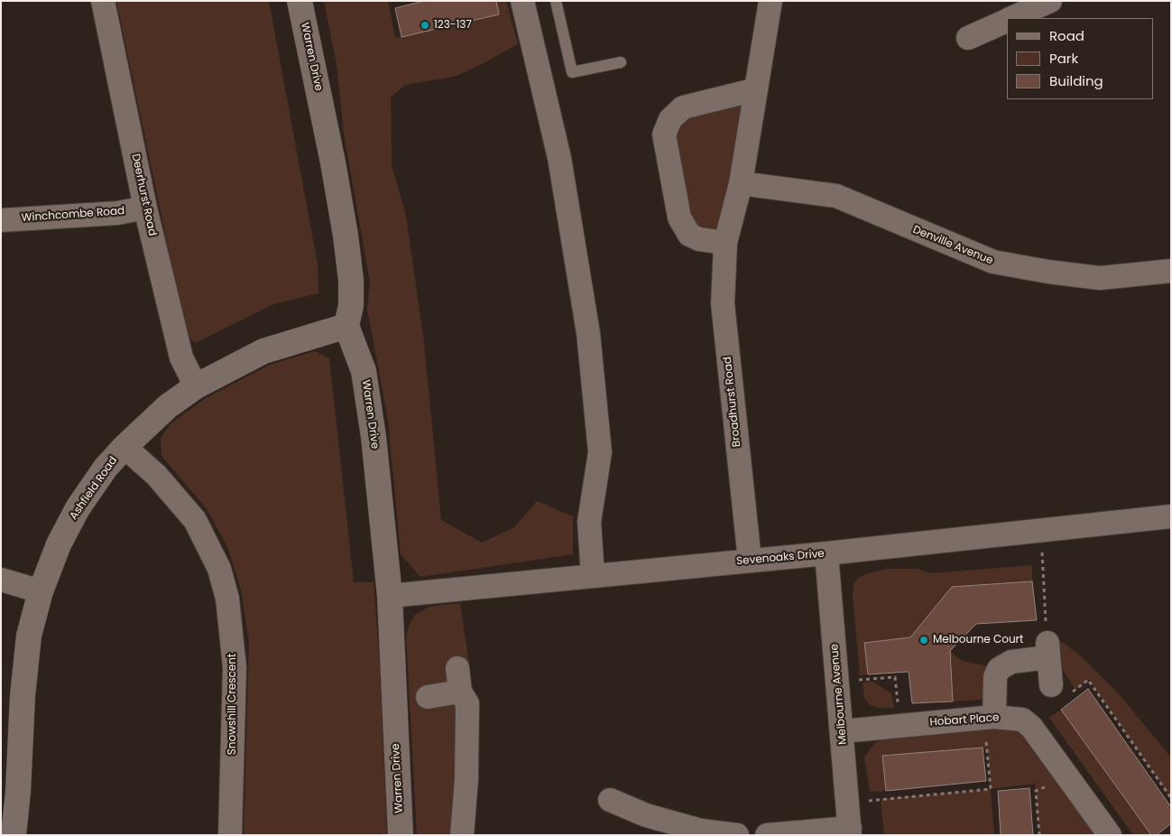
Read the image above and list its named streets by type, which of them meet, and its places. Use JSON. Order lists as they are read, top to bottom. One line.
{"streets":{"main road":["Warren Drive","Ashfield Road"],"street":["Deerhurst Road","Winchcombe Road","Denville Avenue","Broadhurst Road","Sevenoaks Drive","Melbourne Avenue","Snowshill Crescent","Hobart Place"]},"crossings":[["Warren Drive","Ashfield Road"],["Warren Drive","Sevenoaks Drive"],["Deerhurst Road","Winchcombe Road"],["Deerhurst Road","Ashfield Road"],["Denville Avenue","Broadhurst Road"],["Broadhurst Road","Sevenoaks Drive"],["Ashfield Road","Snowshill Crescent"],["Sevenoaks Drive","Melbourne Avenue"],["Melbourne Avenue","Hobart Place"]],"places":["123-137","Melbourne Court"],"legend":["Road","Park","Building"]}
